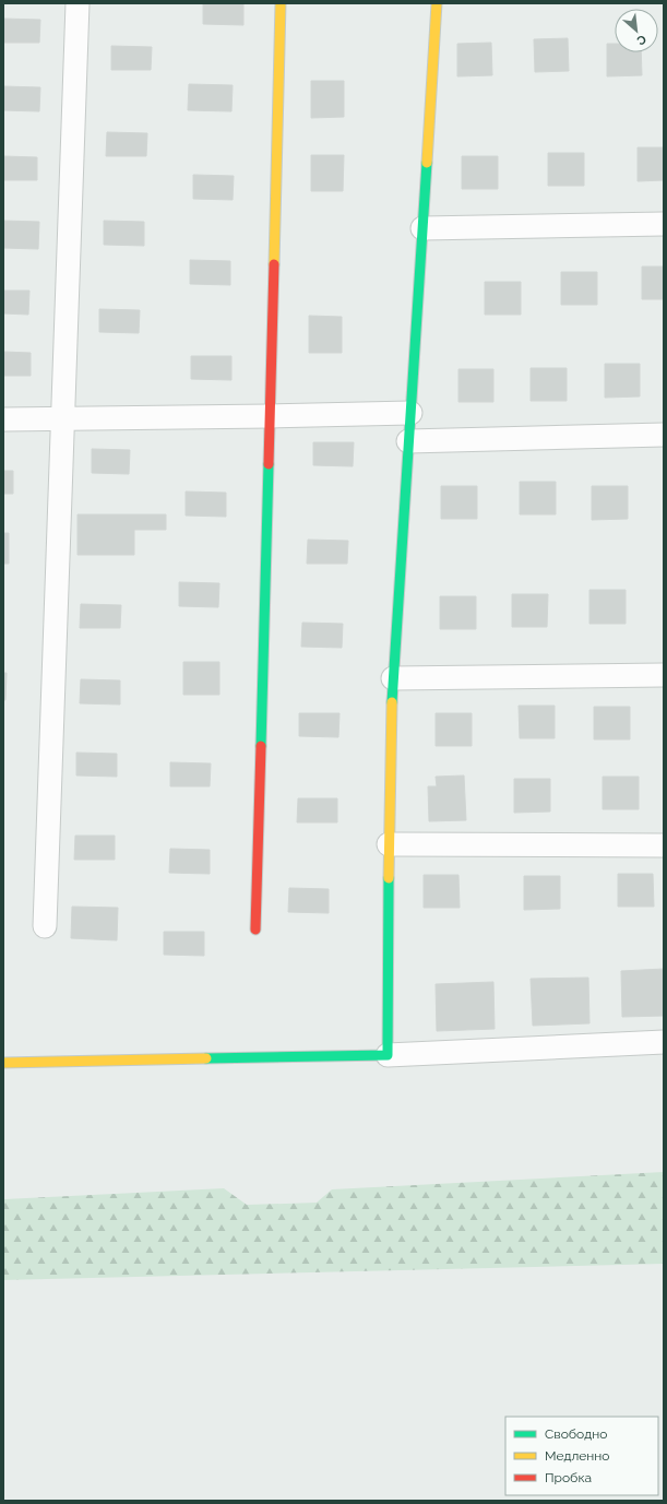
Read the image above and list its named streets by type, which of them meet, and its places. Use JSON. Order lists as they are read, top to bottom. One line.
{"legend":["Свободно","Медленно","Пробка"],"north":"bottom right"}
